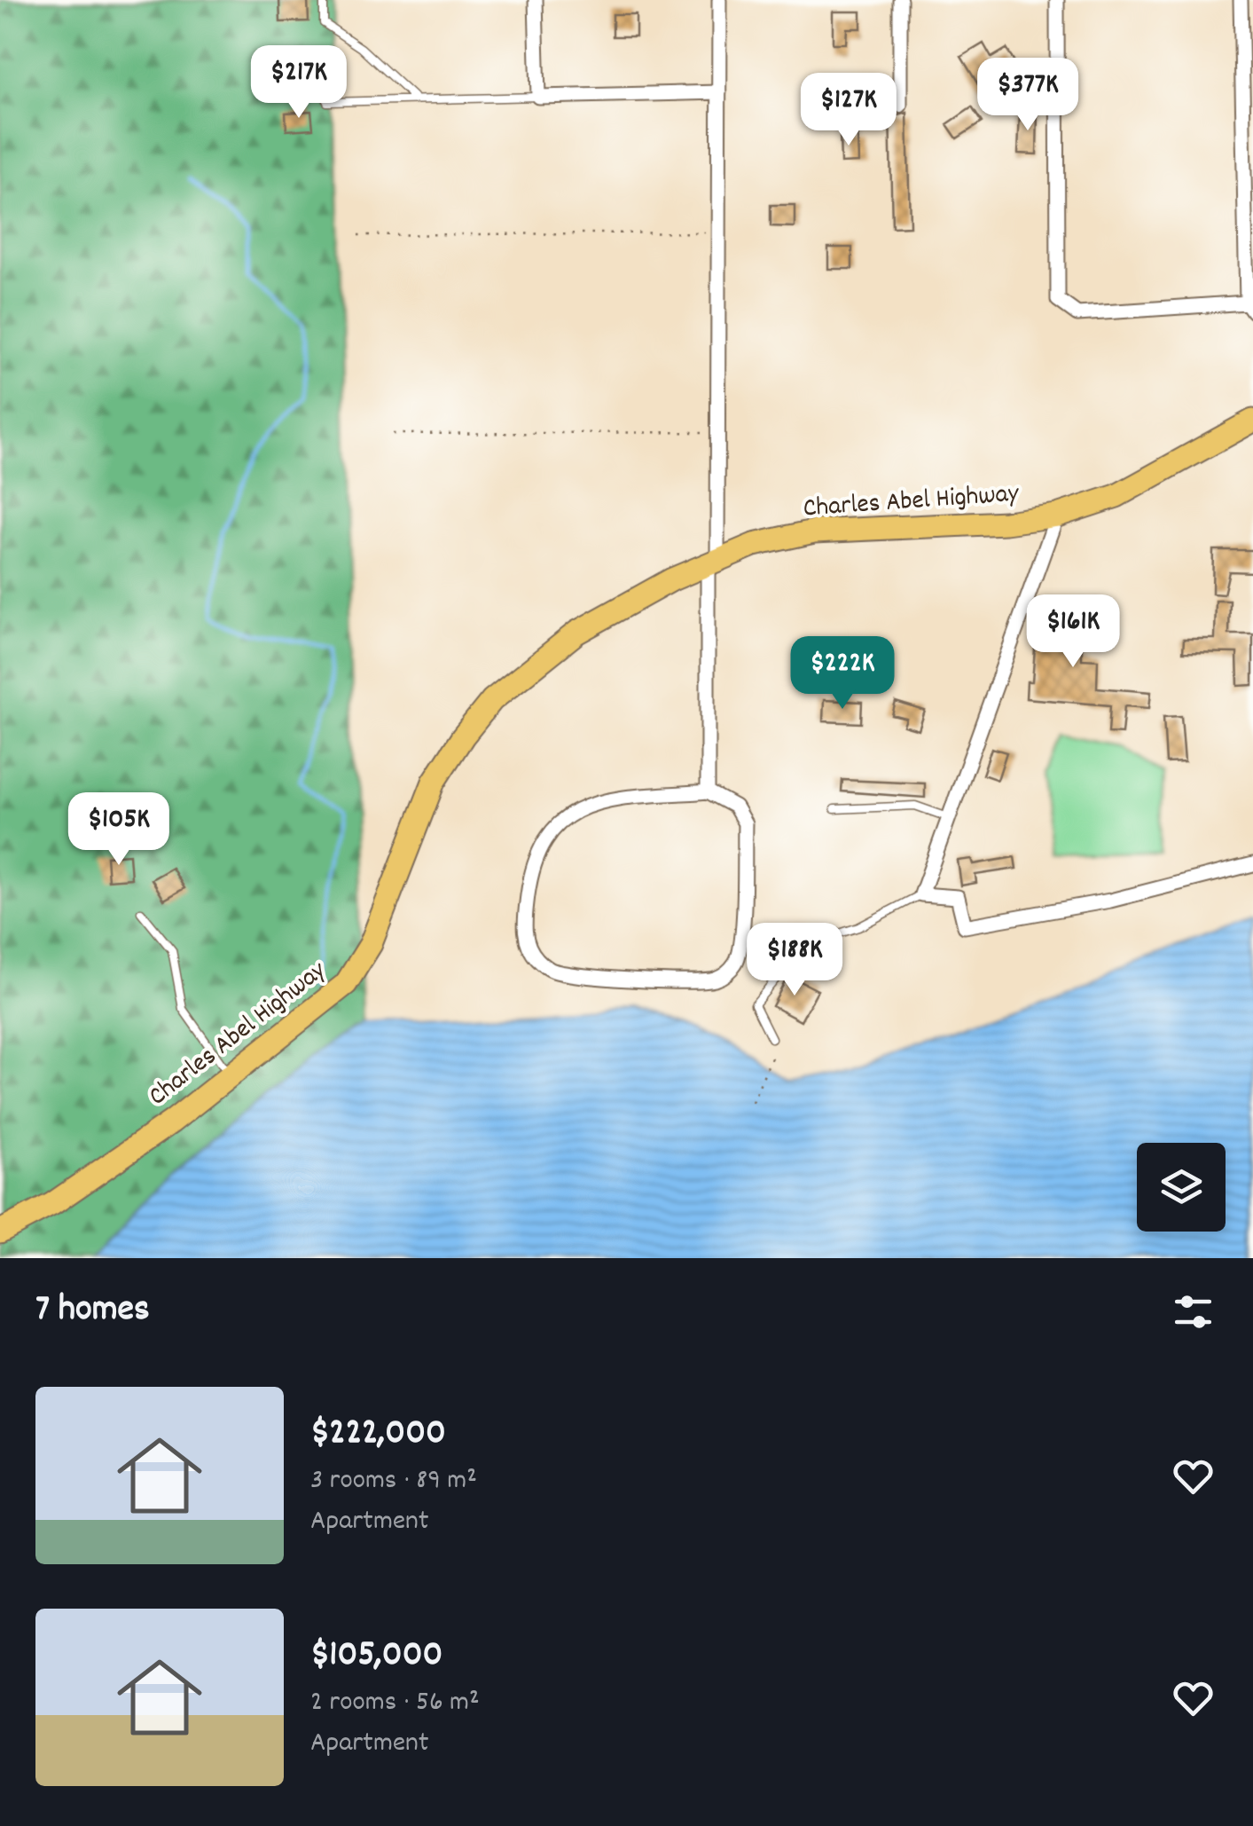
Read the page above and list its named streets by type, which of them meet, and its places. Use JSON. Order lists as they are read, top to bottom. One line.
{"streets":{"main road":["Charles Abel Highway"]},"page":{"price":["$217K","$377K","$127K","$161K","$222K","$105K","$188K"],"heading":"7 homes","list":[{"name":"$222,000","note":"3 rooms · 89 m² · Apartment"},{"name":"$105,000","note":"2 rooms · 56 m² · Apartment"}]}}
